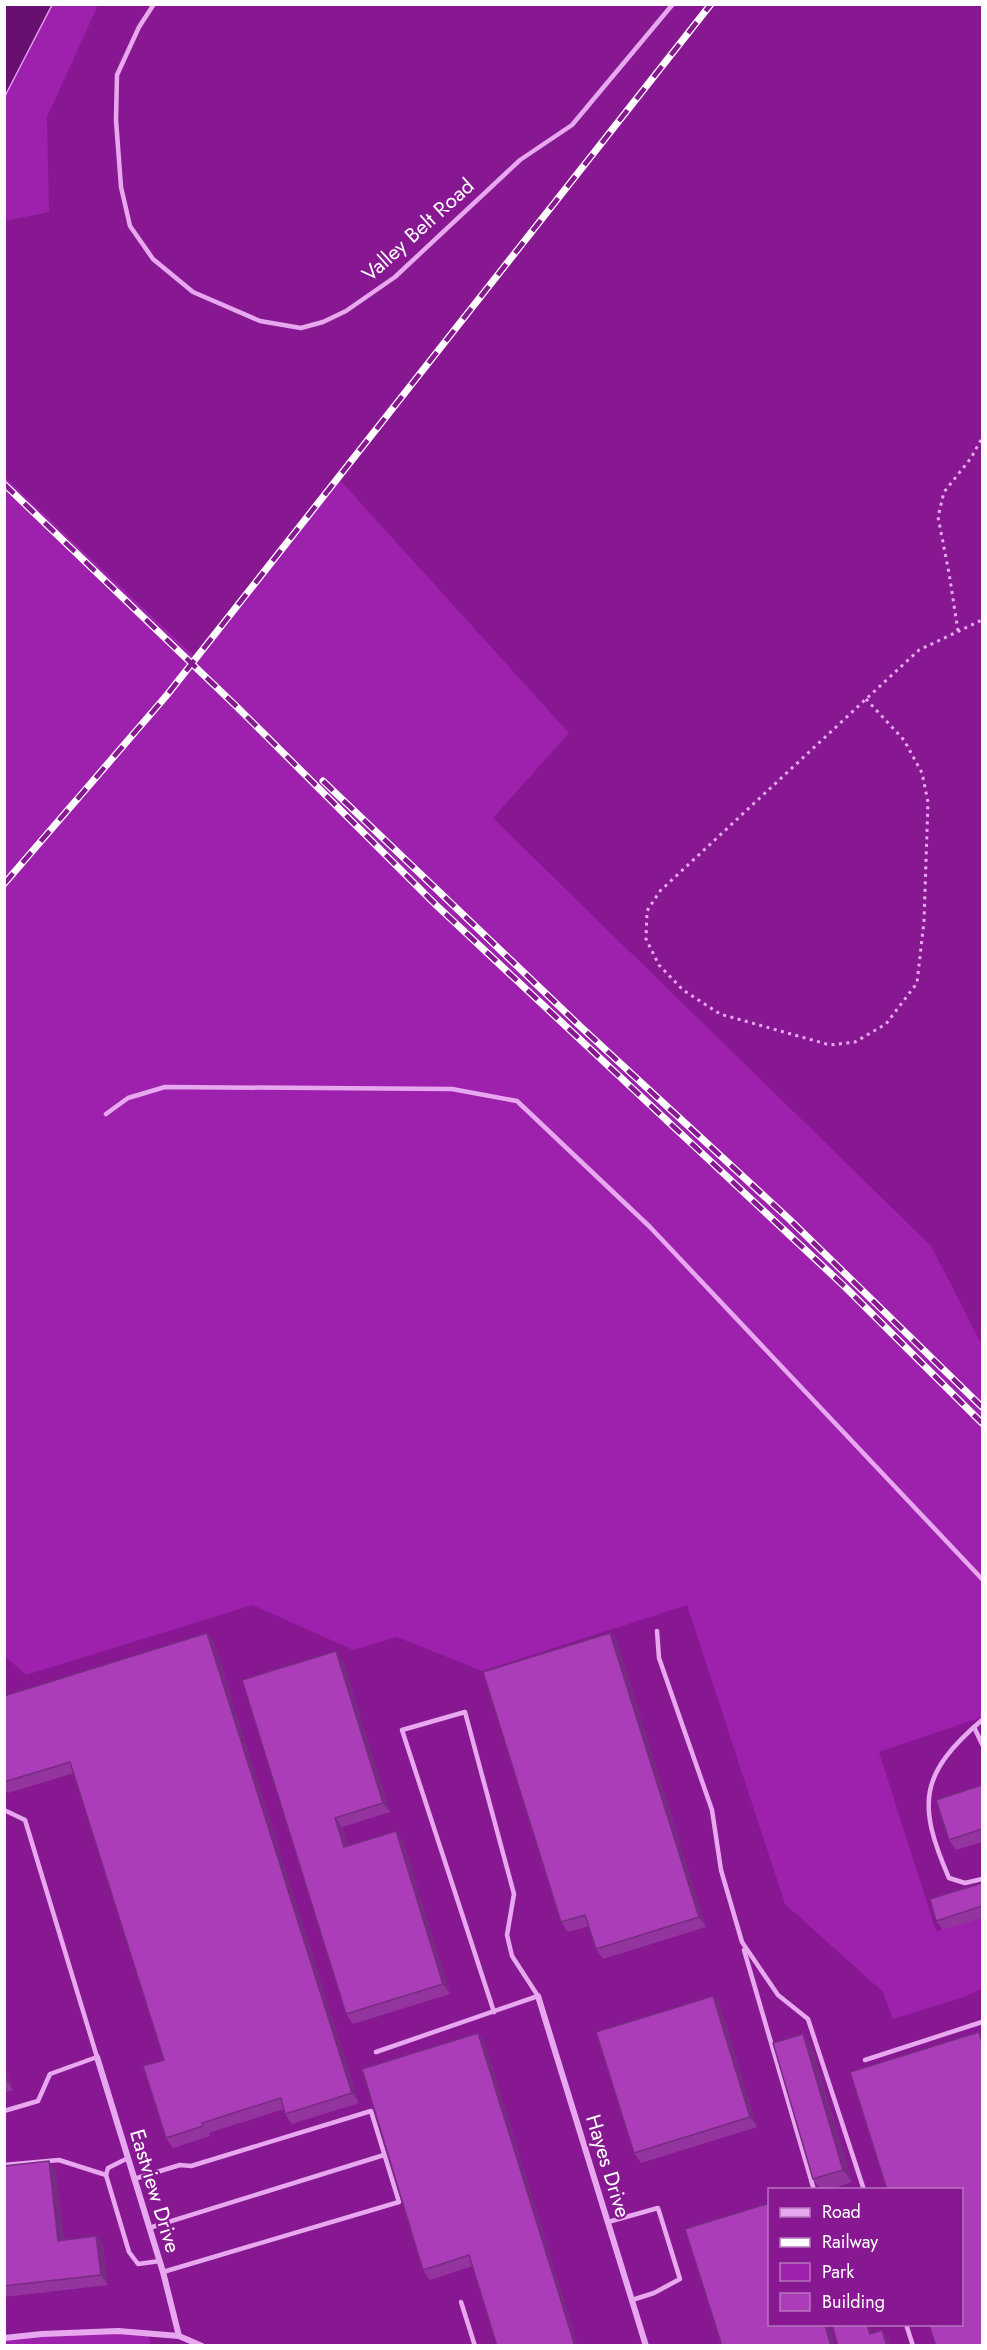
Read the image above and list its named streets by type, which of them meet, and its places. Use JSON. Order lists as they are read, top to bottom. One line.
{"streets":{"street":["Hayes Drive","Eastview Drive"],"lane":["Valley Belt Road"]},"legend":["Road","Railway","Park","Building"]}
